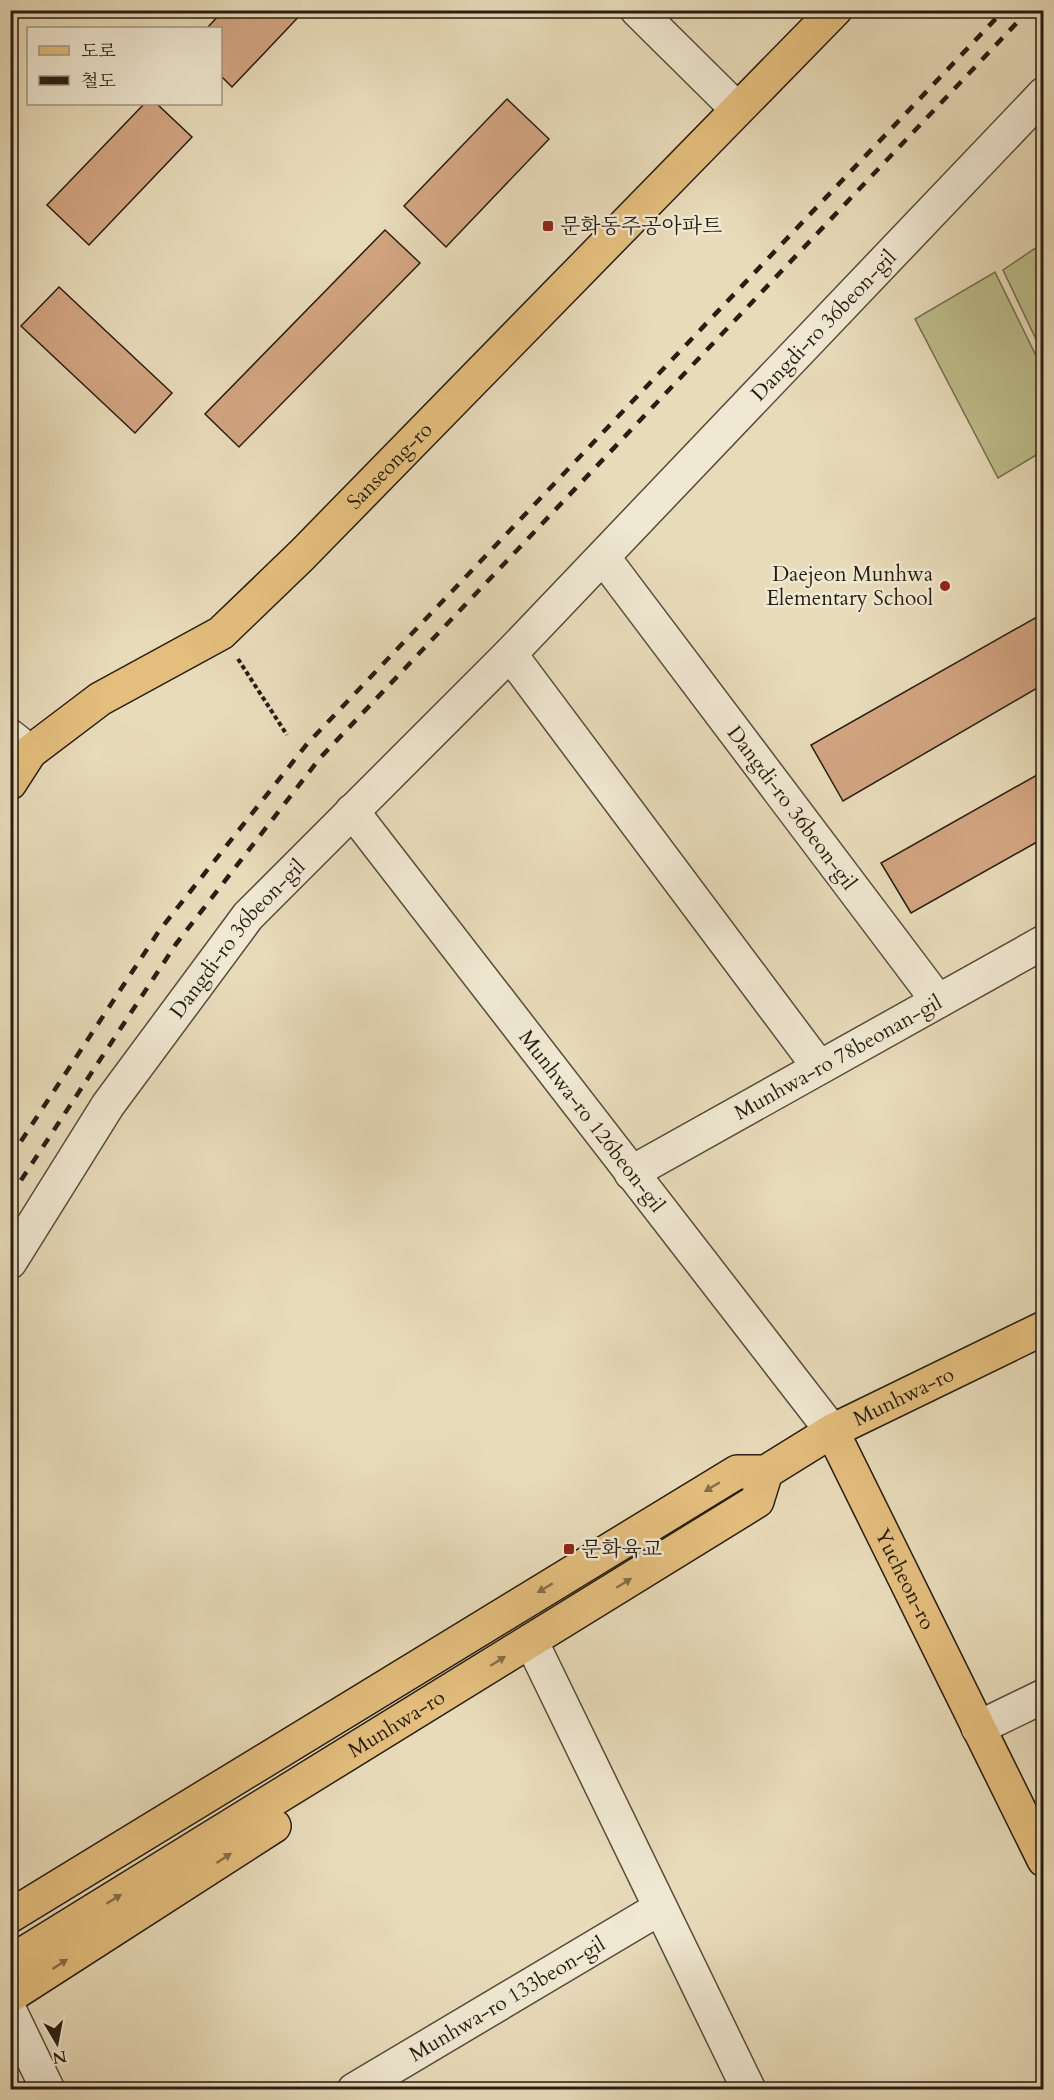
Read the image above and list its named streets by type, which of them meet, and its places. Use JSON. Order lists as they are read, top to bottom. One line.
{"streets":{"main road":["Sanseong-ro","Munhwa-ro","Yucheon-ro"],"street":["Dangdi-ro 36beon-gil","Munhwa-ro 78beonan-gil","Munhwa-ro 126beon-gil","Munhwa-ro 133beon-gil"]},"crossings":[["Dangdi-ro 36beon-gil","Munhwa-ro 78beonan-gil"],["Dangdi-ro 36beon-gil","Munhwa-ro 126beon-gil"],["Munhwa-ro 78beonan-gil","Munhwa-ro 126beon-gil"],["Munhwa-ro 126beon-gil","Munhwa-ro"],["Munhwa-ro 126beon-gil","Yucheon-ro"],["Munhwa-ro","Yucheon-ro"]],"places":{"transit":["문화동주공아파트","문화육교"],"other":["Daejeon Munhwa Elementary School"]},"legend":["도로","철도"],"north":"bottom"}
